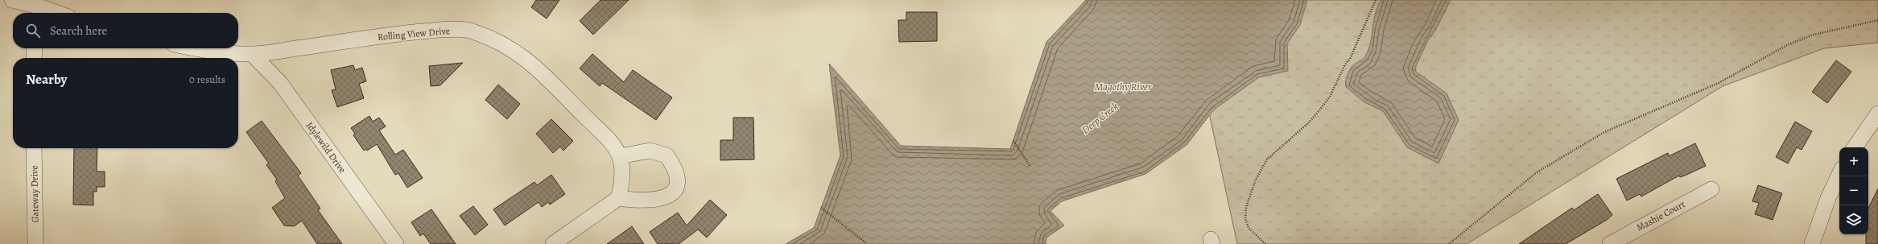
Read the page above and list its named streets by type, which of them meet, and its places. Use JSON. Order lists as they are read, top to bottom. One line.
{"streets":{"street":["Rolling View Drive","Idylewild Drive","Gateway Drive","Mashie Court"]},"crossings":[["Rolling View Drive","Idylewild Drive"]],"water":["Magothy River","Deep Creek"],"page":{"search":"Search here","heading":["Nearby","0 results"],"map_buttons":["+","−"]}}
